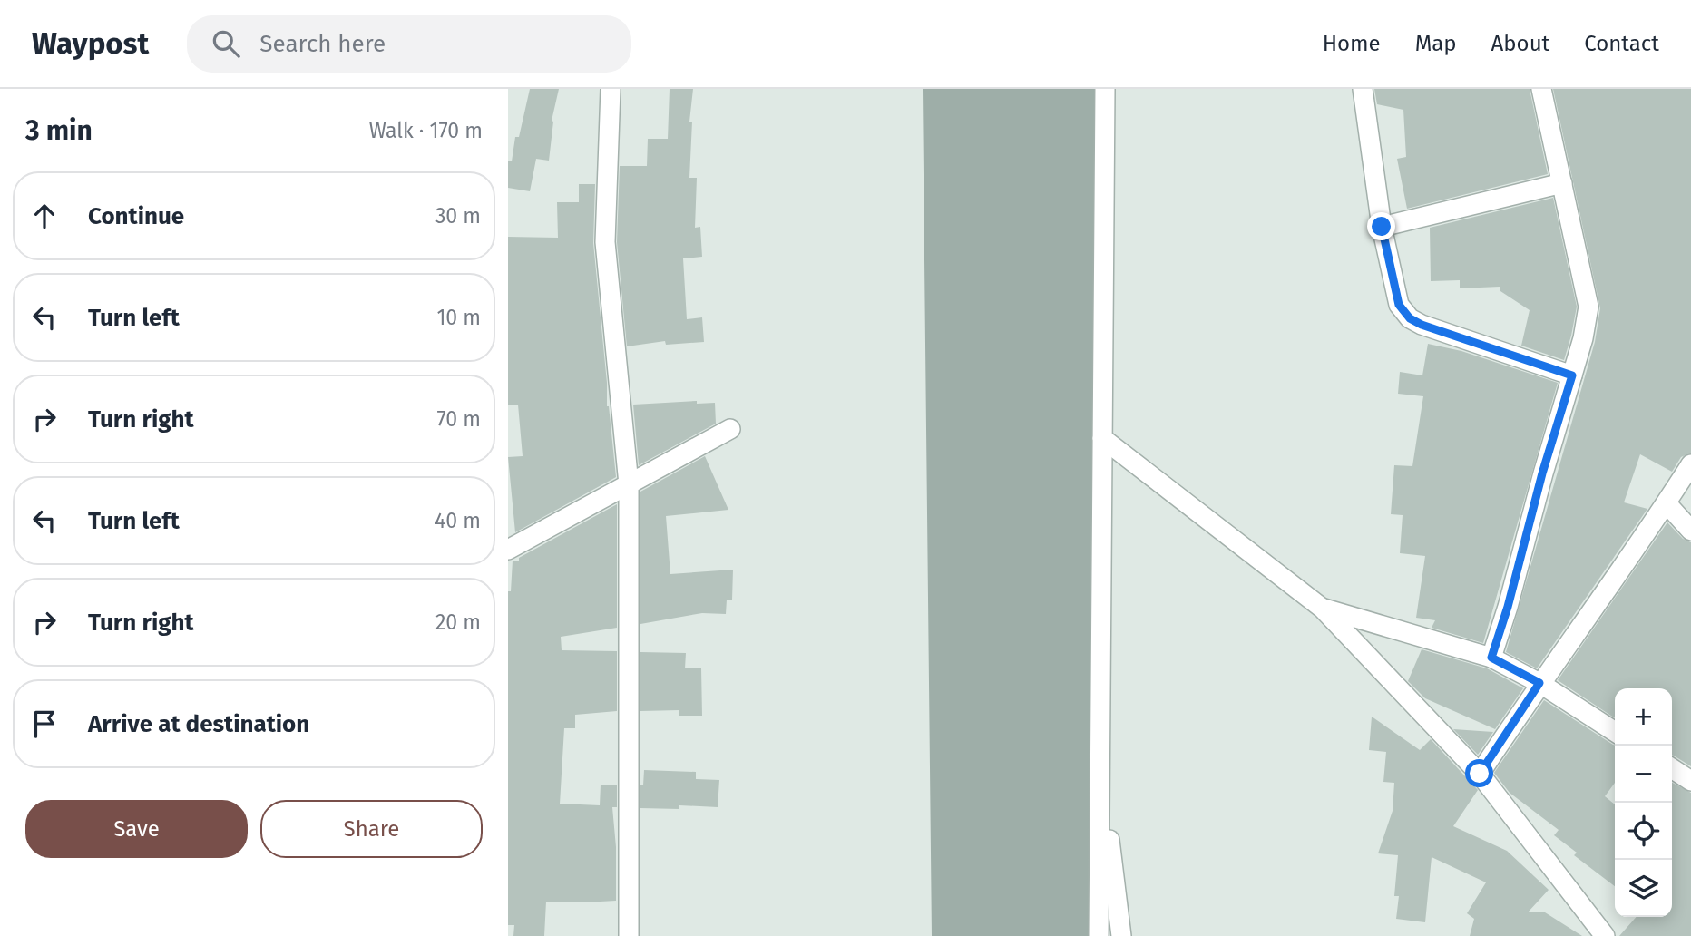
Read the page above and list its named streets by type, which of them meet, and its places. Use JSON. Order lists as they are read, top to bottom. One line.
{"page":{"header":"Waypost","search":"Search here","nav":["Home","Map","About","Contact"],"heading":["3 min","Walk · 170 m"],"list":[["Continue","30 m"],["Turn left","10 m"],["Turn right","70 m"],["Turn left","40 m"],["Turn right","20 m"],"Arrive at destination"],"map_buttons":["+","−"],"buttons":["Save","Share"]}}
